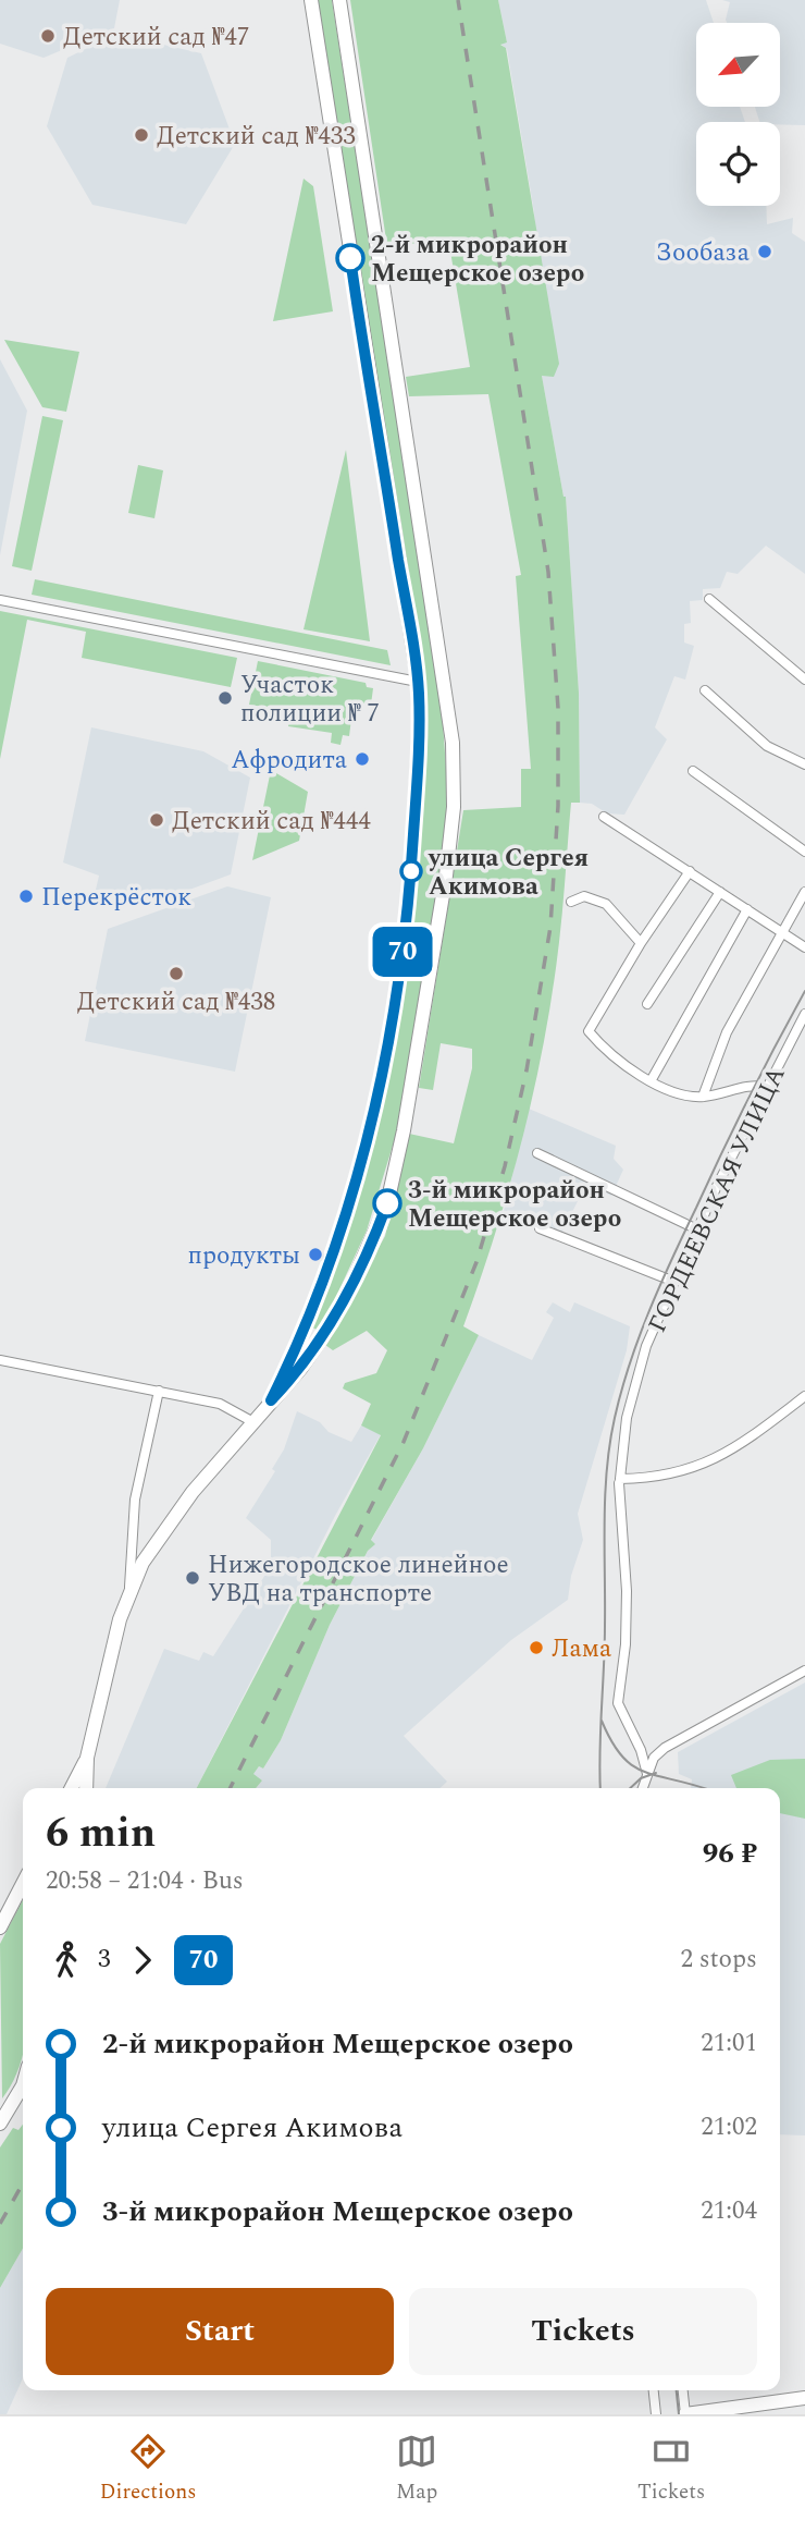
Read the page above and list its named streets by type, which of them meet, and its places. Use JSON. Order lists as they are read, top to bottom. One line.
{"streets":{"street":["ГОРДЕЕВСКАЯ УЛИЦА"]},"places":["Детский сад №47","Детский сад №433","Зообаза","2-й микрорайон Мещерское озеро","Участок полиции № 7","Афродита","Детский сад №444","улица Сергея Акимова","Перекрёсток","Детский сад №438","3-й микрорайон Мещерское озеро","продукты","Нижегородское линейное УВД на транспорте","Лама"],"lines":["bus line 70"],"north":"bottom left","page":{"on_map":"70","heading":["6 min","20:58 – 21:04 · Bus","96 ₽"],"legs":["3","70","2 stops"],"list":[{"name":"2-й микрорайон Мещерское озеро","value":"21:01"},{"name":"улица Сергея Акимова","value":"21:02"},{"name":"3-й микрорайон Мещерское озеро","value":"21:04"}],"buttons":["Start","Tickets"],"tabs":["Directions","Map","Tickets"]}}
